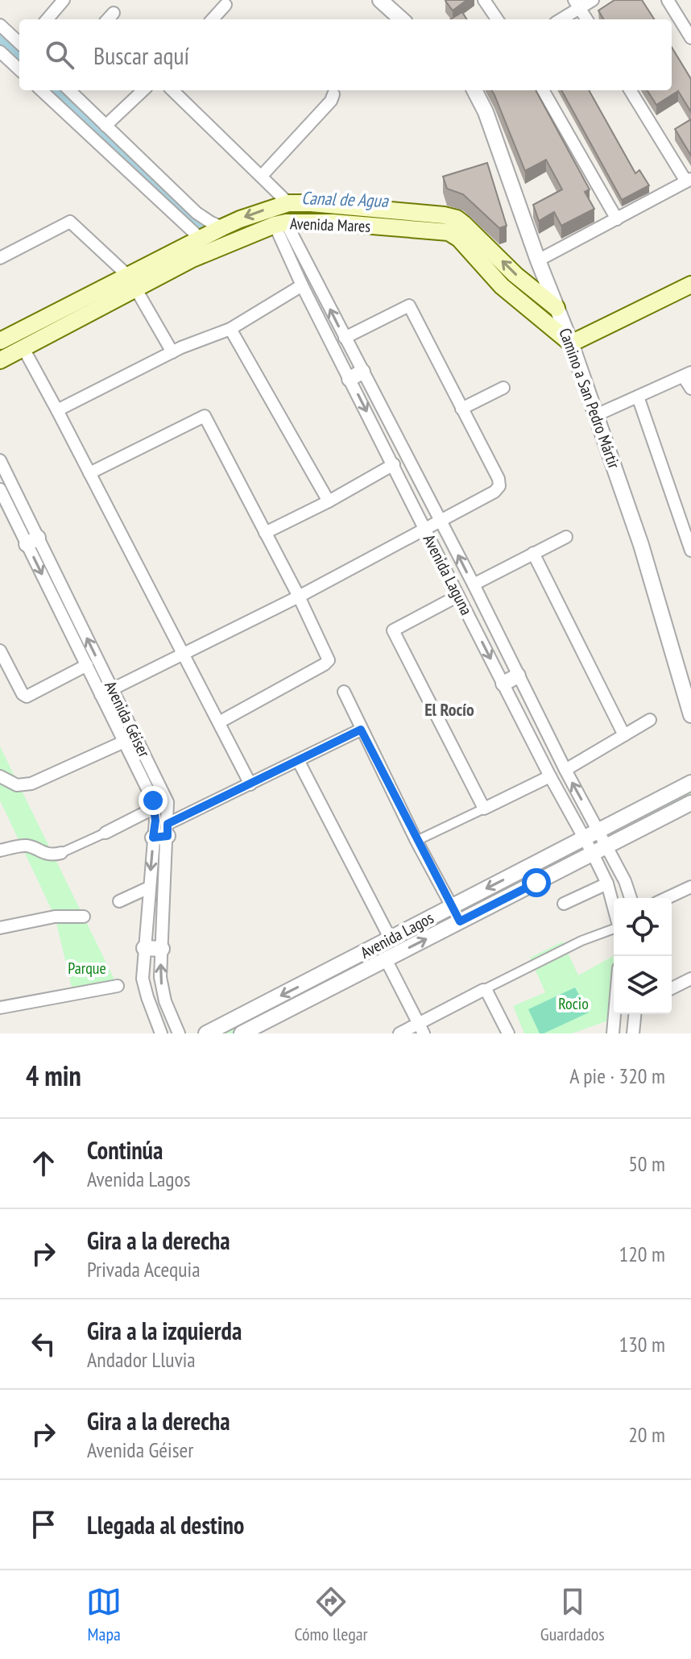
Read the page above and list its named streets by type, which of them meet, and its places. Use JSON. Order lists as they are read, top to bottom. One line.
{"streets":{"main road":["Avenida Mares"],"street":["Camino a San Pedro Mártir","Avenida Laguna","Avenida Géiser","Avenida Lagos"]},"crossings":[["Avenida Mares","Camino a San Pedro Mártir"],["Avenida Mares","Avenida Laguna"],["Avenida Laguna","Avenida Lagos"]],"districts":["El Rocío"],"water":["Canal de Agua"],"parks":["Parque","Rocio"],"page":{"search":"Buscar aquí","heading":["4 min","A pie · 320 m"],"list":[["Continúa","Avenida Lagos","50 m"],["Gira a la derecha","Privada Acequia","120 m"],["Gira a la izquierda","Andador Lluvia","130 m"],["Gira a la derecha","Avenida Géiser","20 m"],"Llegada al destino"],"nav":["Mapa","Cómo llegar","Guardados"]}}
